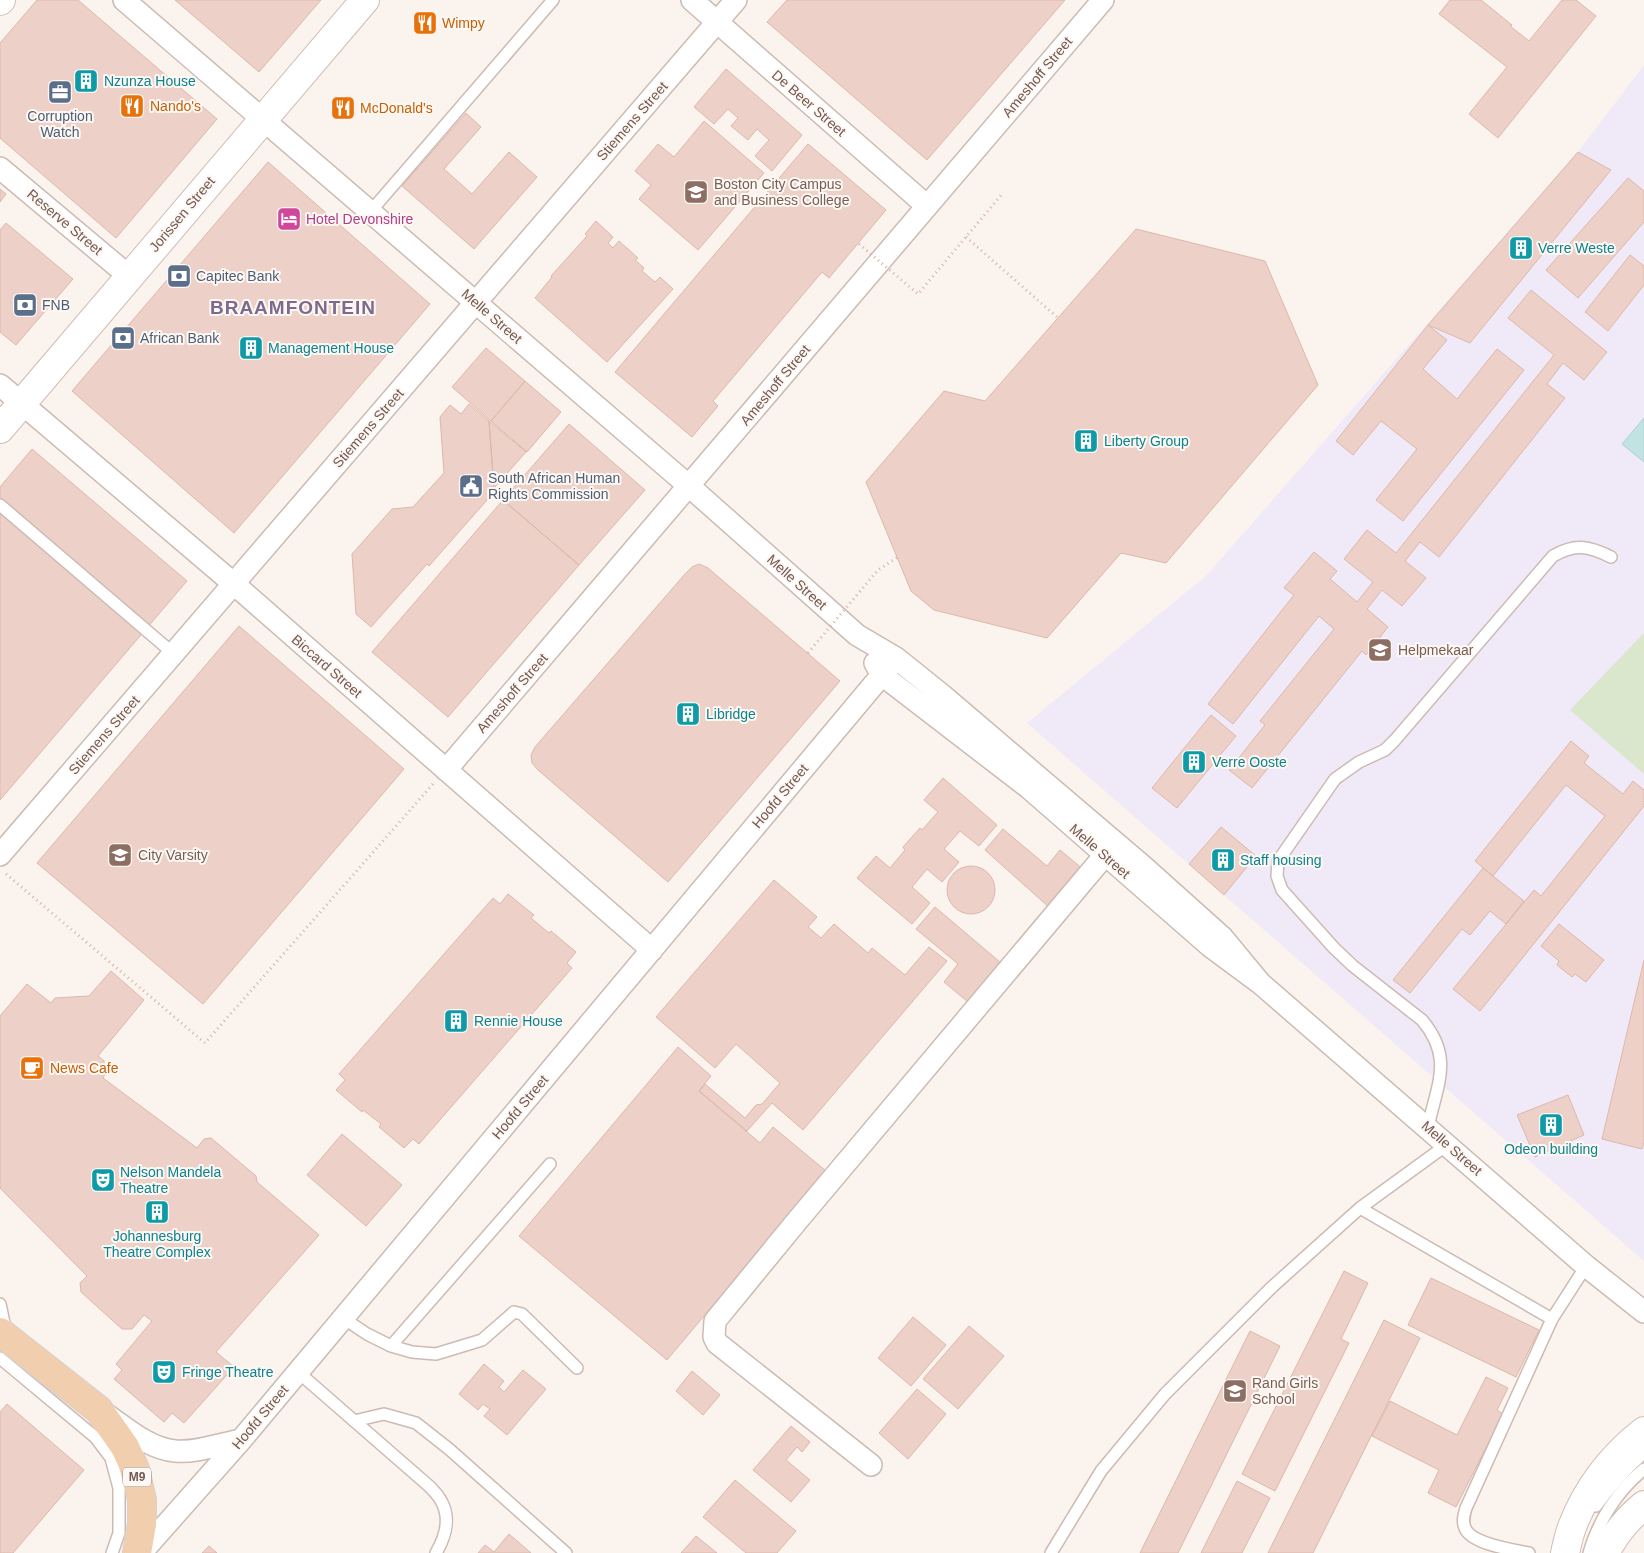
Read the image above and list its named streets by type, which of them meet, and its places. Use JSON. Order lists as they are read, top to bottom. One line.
{"streets":{"main road":["Jorissen Street","M9"],"street":["Ameshoff Street","De Beer Street","Stiemens Street","Reserve Street","Melle Street","Biccard Street","Hoofd Street"]},"crossings":[["Ameshoff Street","De Beer Street"],["Ameshoff Street","Melle Street"],["Ameshoff Street","Biccard Street"],["De Beer Street","Stiemens Street"],["Stiemens Street","Melle Street"],["Stiemens Street","Biccard Street"],["Jorissen Street","Reserve Street"],["Jorissen Street","Melle Street"],["Jorissen Street","Biccard Street"],["Melle Street","Hoofd Street"],["Biccard Street","Hoofd Street"]],"districts":["BRAAMFONTEIN"],"places":{"restaurant":["Wimpy","Nando's","McDonald's"],"building":["Nzunza House","Verre Weste","Management House","Liberty Group","Libridge","Verre Ooste","Staff housing","Rennie House","Odeon building","Johannesburg Theatre Complex"],"office":["Corruption Watch"],"school or university":["Boston City Campus and Business College","Helpmekaar","City Varsity","Rand Girls School"],"hotel":["Hotel Devonshire"],"bank":["Capitec Bank","FNB","African Bank"],"public building":["South African Human Rights Commission"],"cafe":["News Cafe"],"theatre":["Nelson Mandela Theatre","Fringe Theatre"]}}
